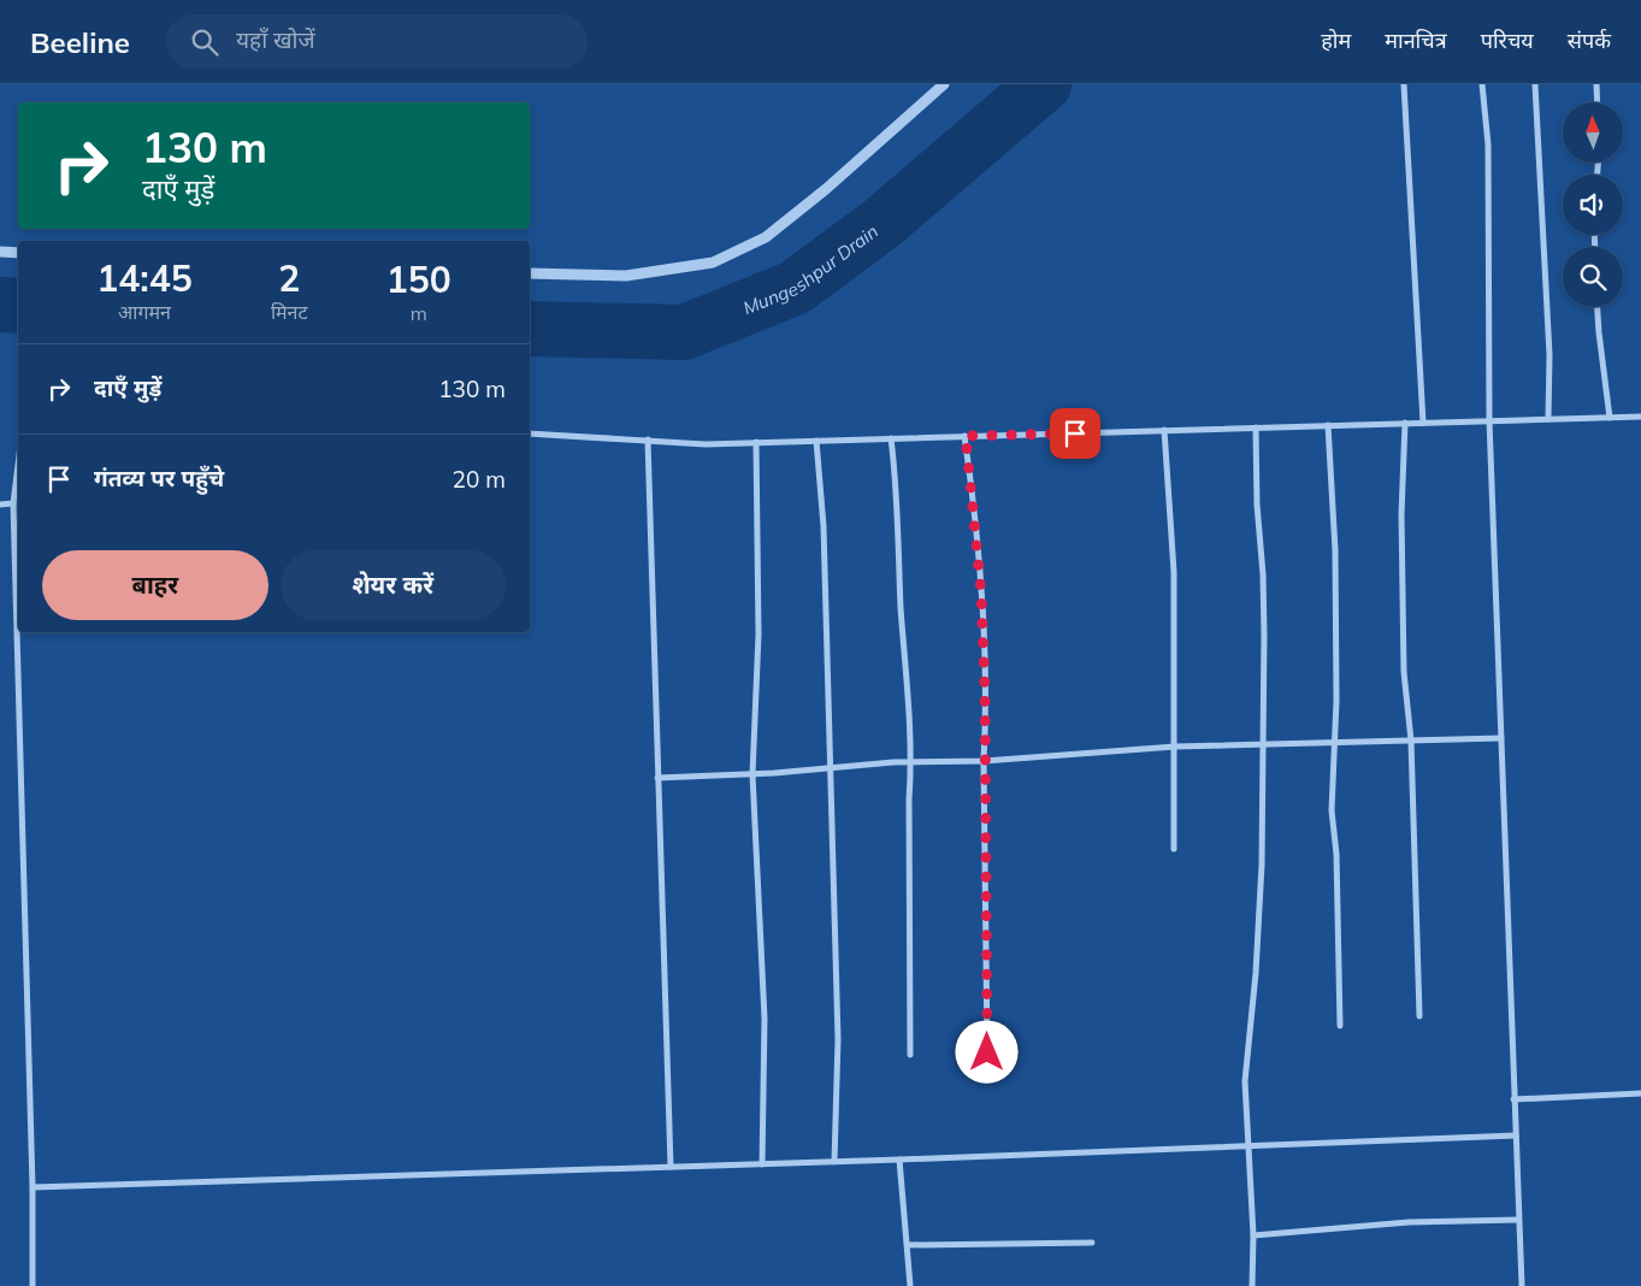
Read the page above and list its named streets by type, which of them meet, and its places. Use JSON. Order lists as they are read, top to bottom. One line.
{"water":["Mungeshpur Drain"],"north":"top","page":{"header":"Beeline","search":"यहाँ खोजें","nav":["होम","मानचित्र","परिचय","संपर्क"],"turn":["130 m","दाएँ मुड़ें"],"eta":["14:45","आगमन","2","मिनट","150","m"],"list":[{"name":"दाएँ मुड़ें","value":"130 m"},{"name":"गंतव्य पर पहुँचे","value":"20 m"}],"buttons":["बाहर","शेयर करें"]}}
